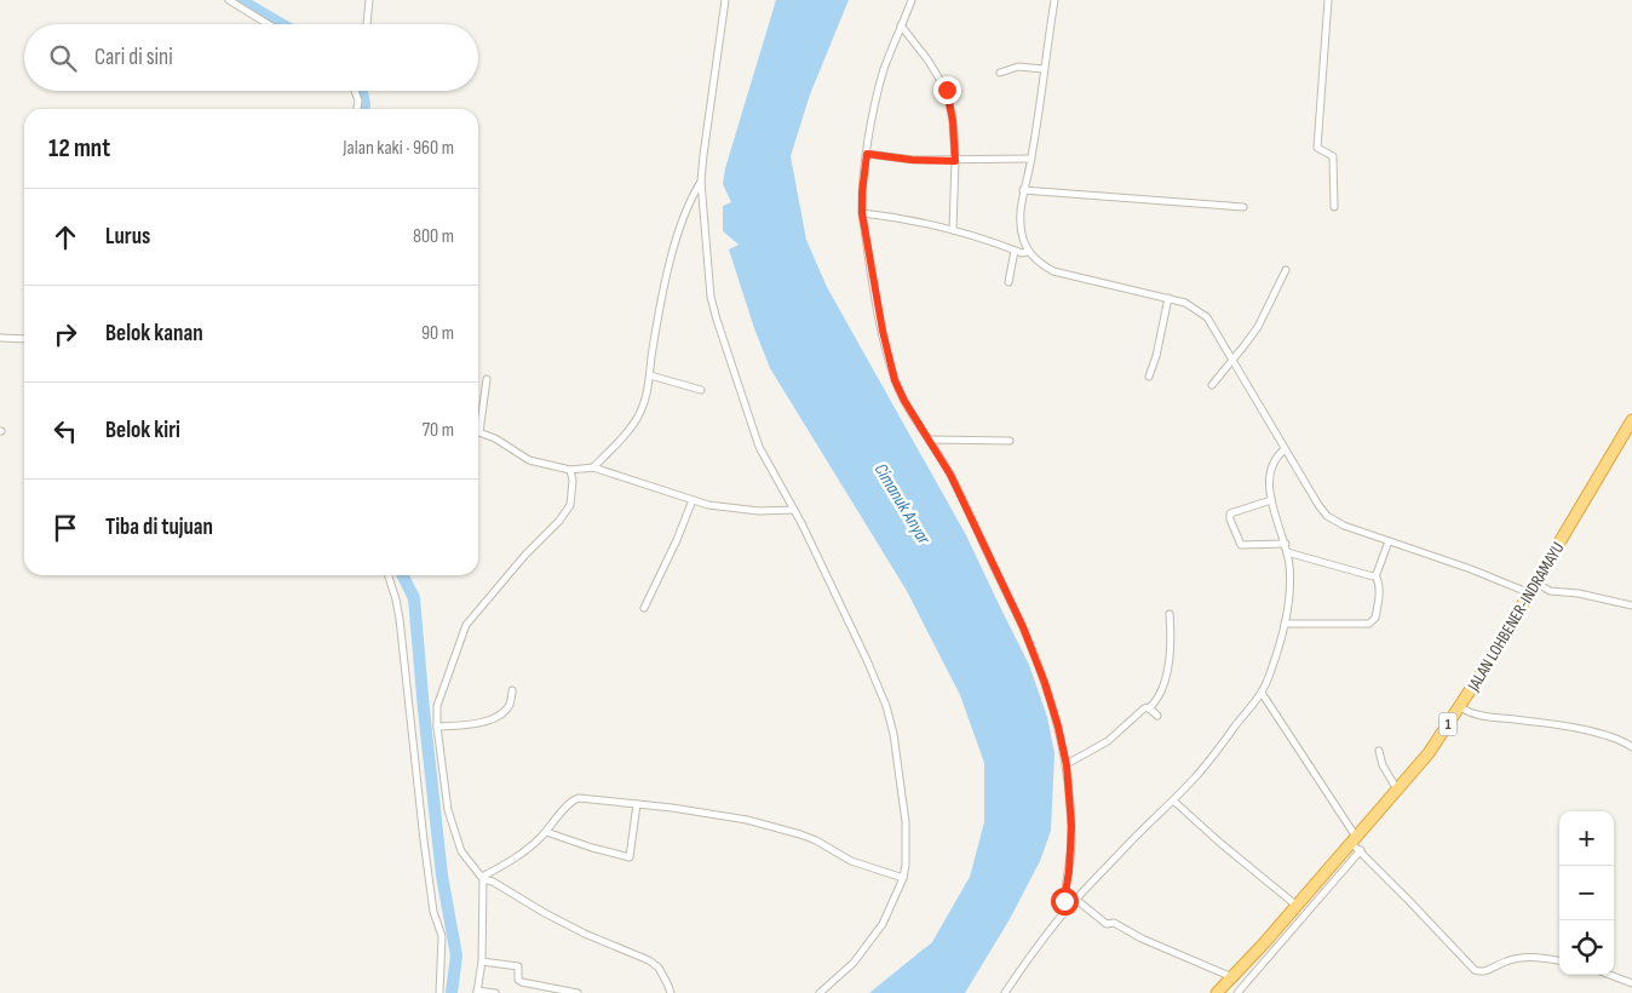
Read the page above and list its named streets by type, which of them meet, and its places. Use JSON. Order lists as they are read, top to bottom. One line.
{"streets":{"highway":["JALAN LOHBENER-INDRAMAYU","1"]},"water":["Cimanuk Anyar"],"page":{"search":"Cari di sini","heading":["12 mnt","Jalan kaki · 960 m"],"list":[["Lurus","800 m"],["Belok kanan","90 m"],["Belok kiri","70 m"],"Tiba di tujuan"],"map_buttons":["+","−"]}}
